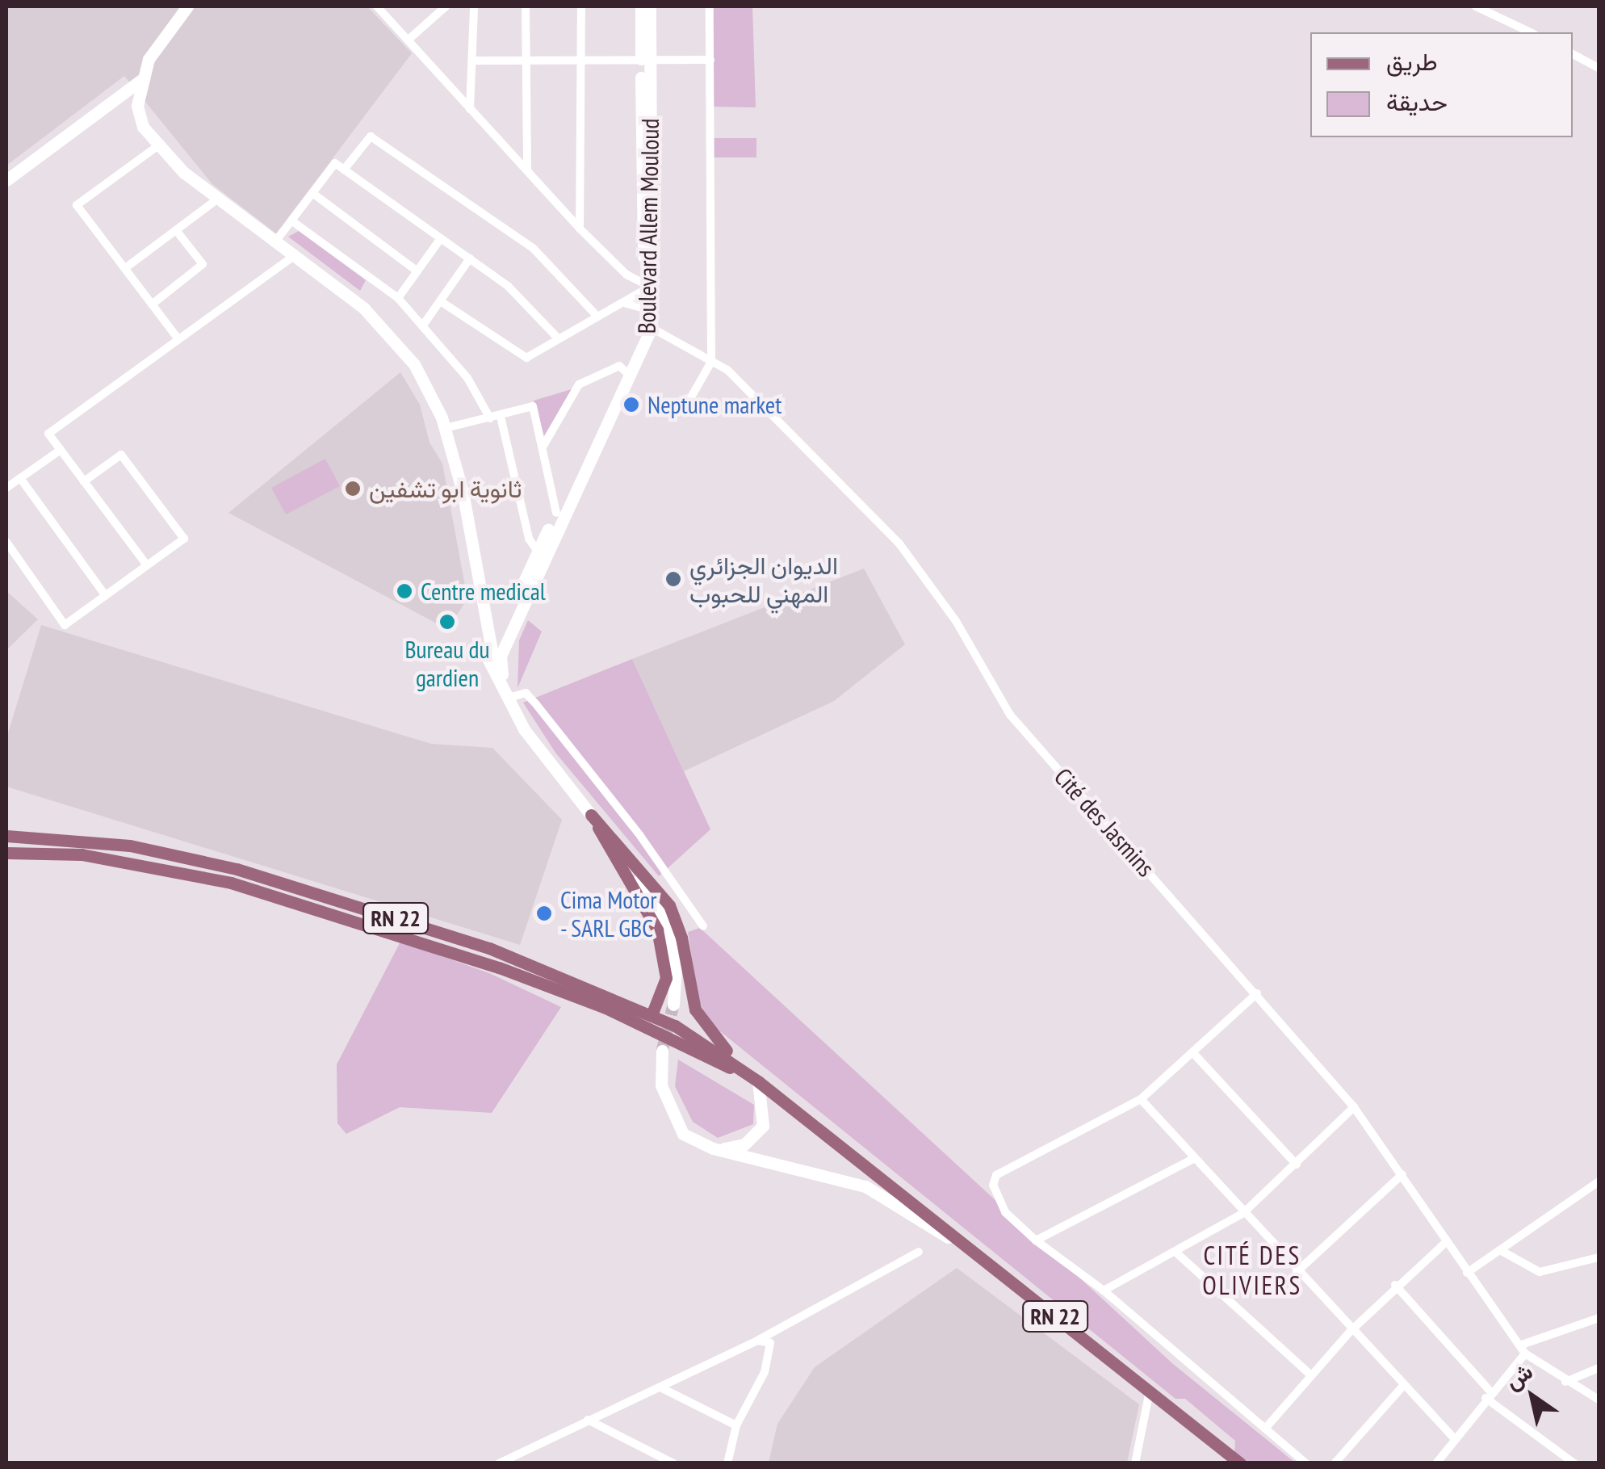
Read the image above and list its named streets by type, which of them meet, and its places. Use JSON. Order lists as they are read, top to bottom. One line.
{"streets":{"main road":["Boulevard Allem Mouloud","RN 22"],"street":["Cité des Jasmins"]},"crossings":[["Boulevard Allem Mouloud","Cité des Jasmins"]],"districts":["CITÉ DES OLIVIERS"],"places":["Neptune market","ثانوية ابو تشفين","الديوان الجزائري المهني للحبوب","Centre medical","Bureau du gardien","Cima Motor - SARL GBC"],"legend":["طريق","حديقة"],"north":"top left"}
